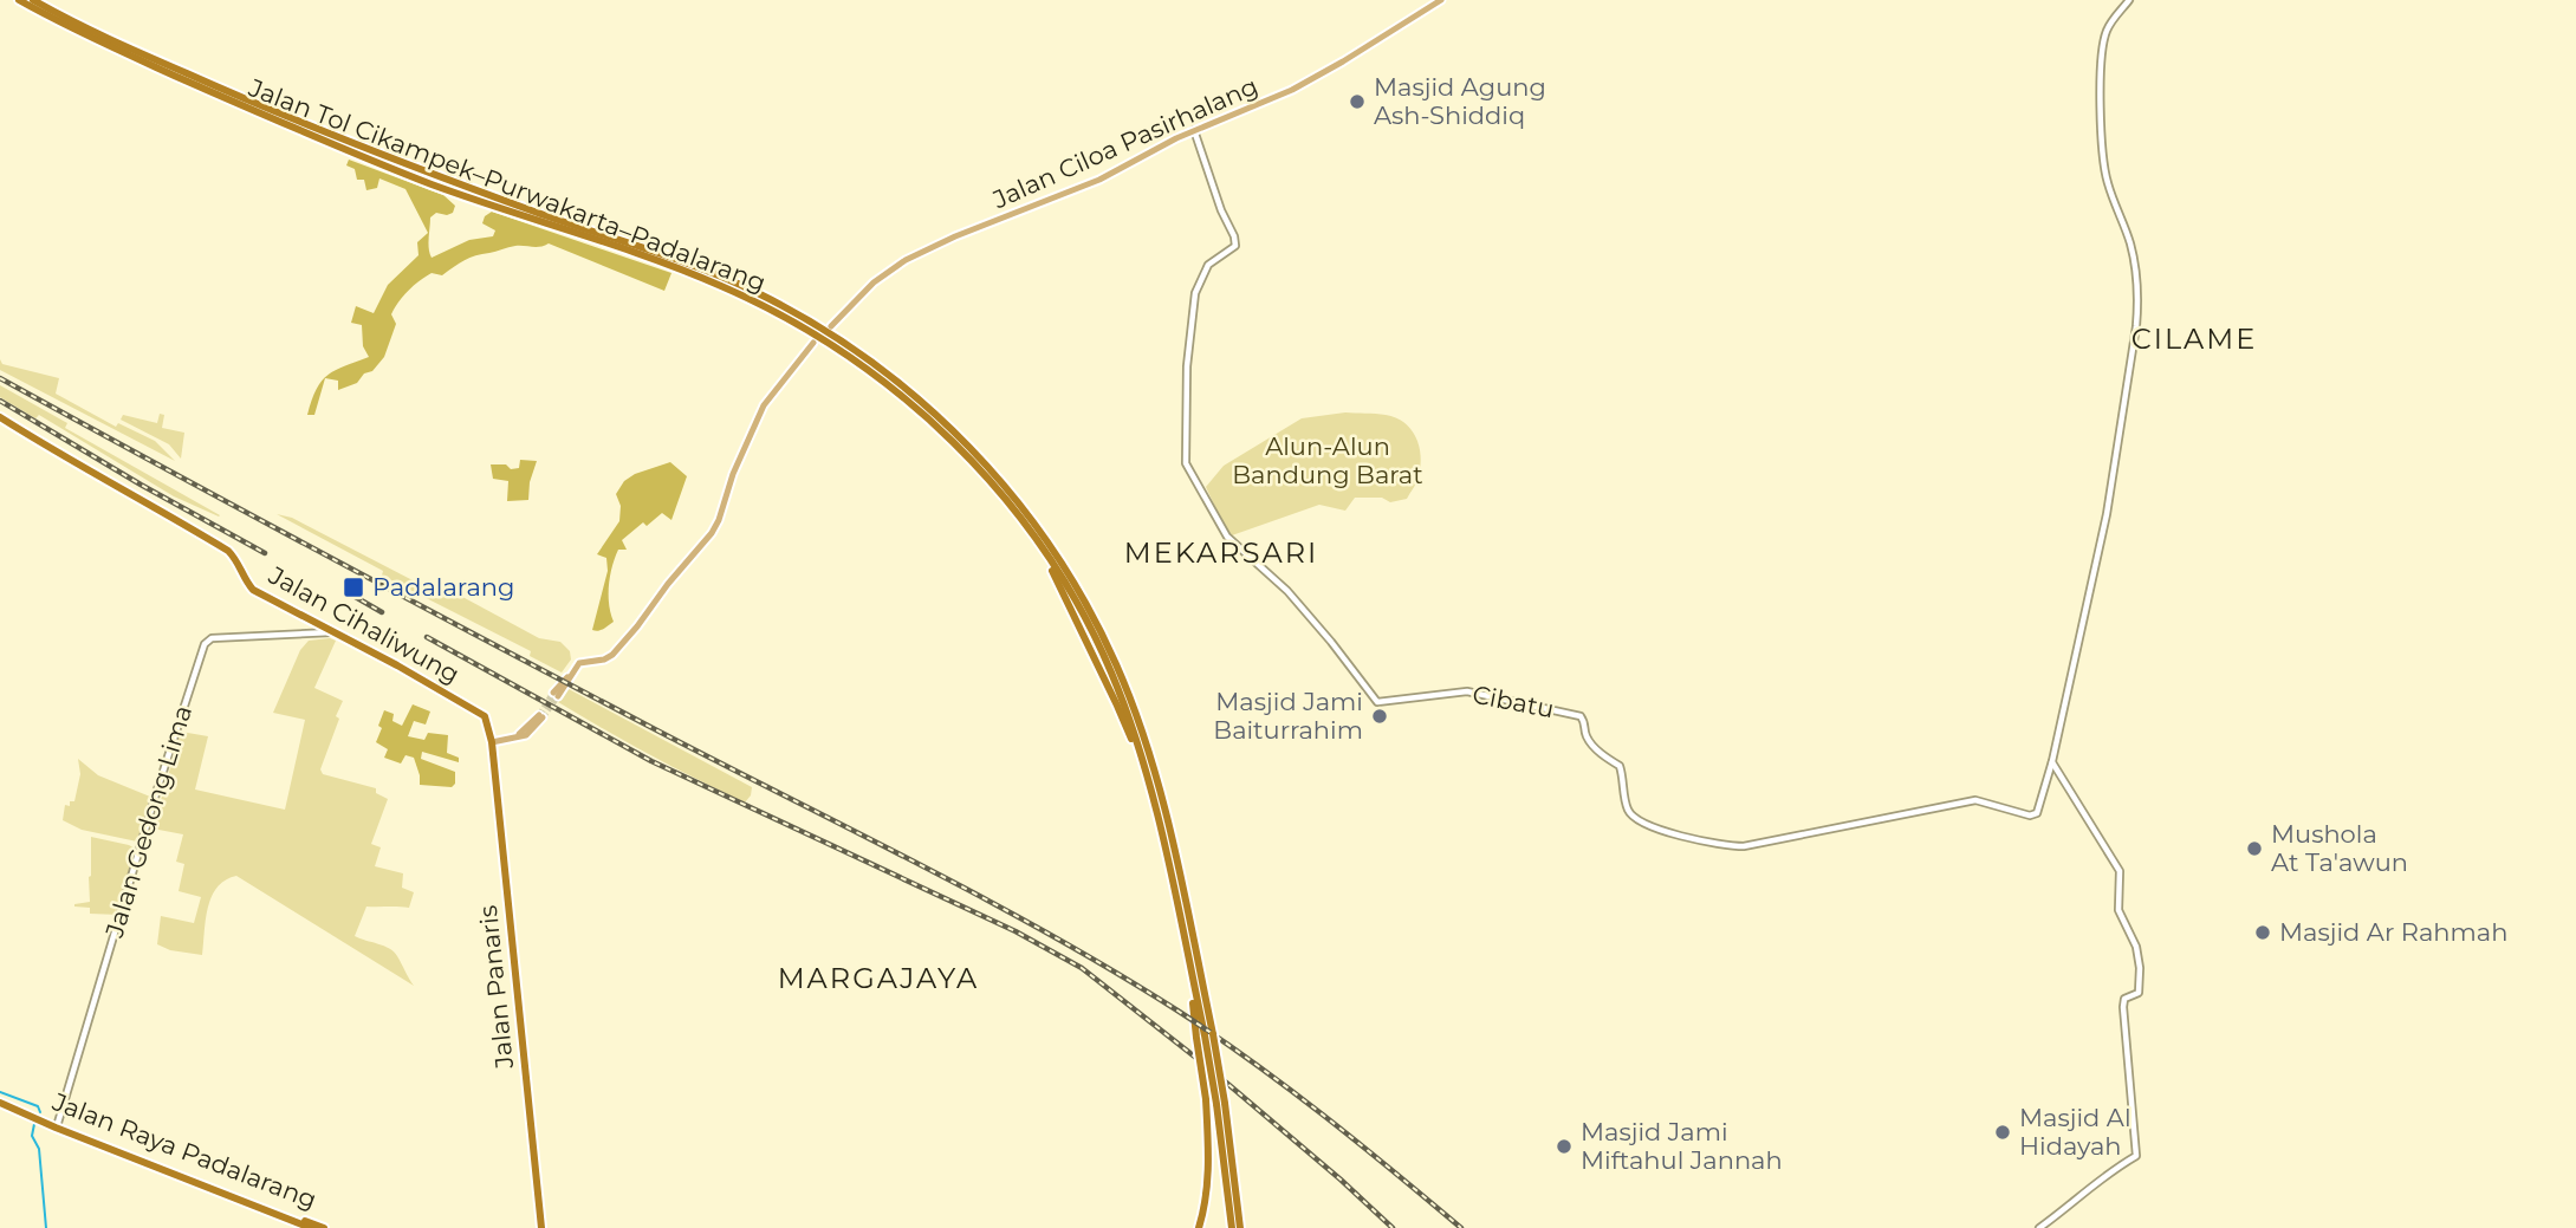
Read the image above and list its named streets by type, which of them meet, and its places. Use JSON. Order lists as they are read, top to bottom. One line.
{"streets":{"highway":["Jalan Tol Cikampek–Purwakarta–Padalarang","Jalan Cihaliwung","Jalan Panaris","Jalan Raya Padalarang"],"main road":["Jalan Ciloa Pasirhalang"],"street":["Cibatu","Jalan Gedong Lima"]},"crossings":[["Jalan Ciloa Pasirhalang","Cibatu"],["Jalan Cihaliwung","Jalan Gedong Lima"],["Jalan Cihaliwung","Jalan Panaris"],["Jalan Gedong Lima","Jalan Raya Padalarang"]],"districts":["CILAME","MEKARSARI","MARGAJAYA"],"parks":["Alun-Alun Bandung Barat"],"places":{"other":["Masjid Agung Ash-Shiddiq","Masjid Jami Baiturrahim","Mushola At Ta'awun","Masjid Ar Rahmah","Masjid Al Hidayah","Masjid Jami Miftahul Jannah"],"transit":["Padalarang"]}}
